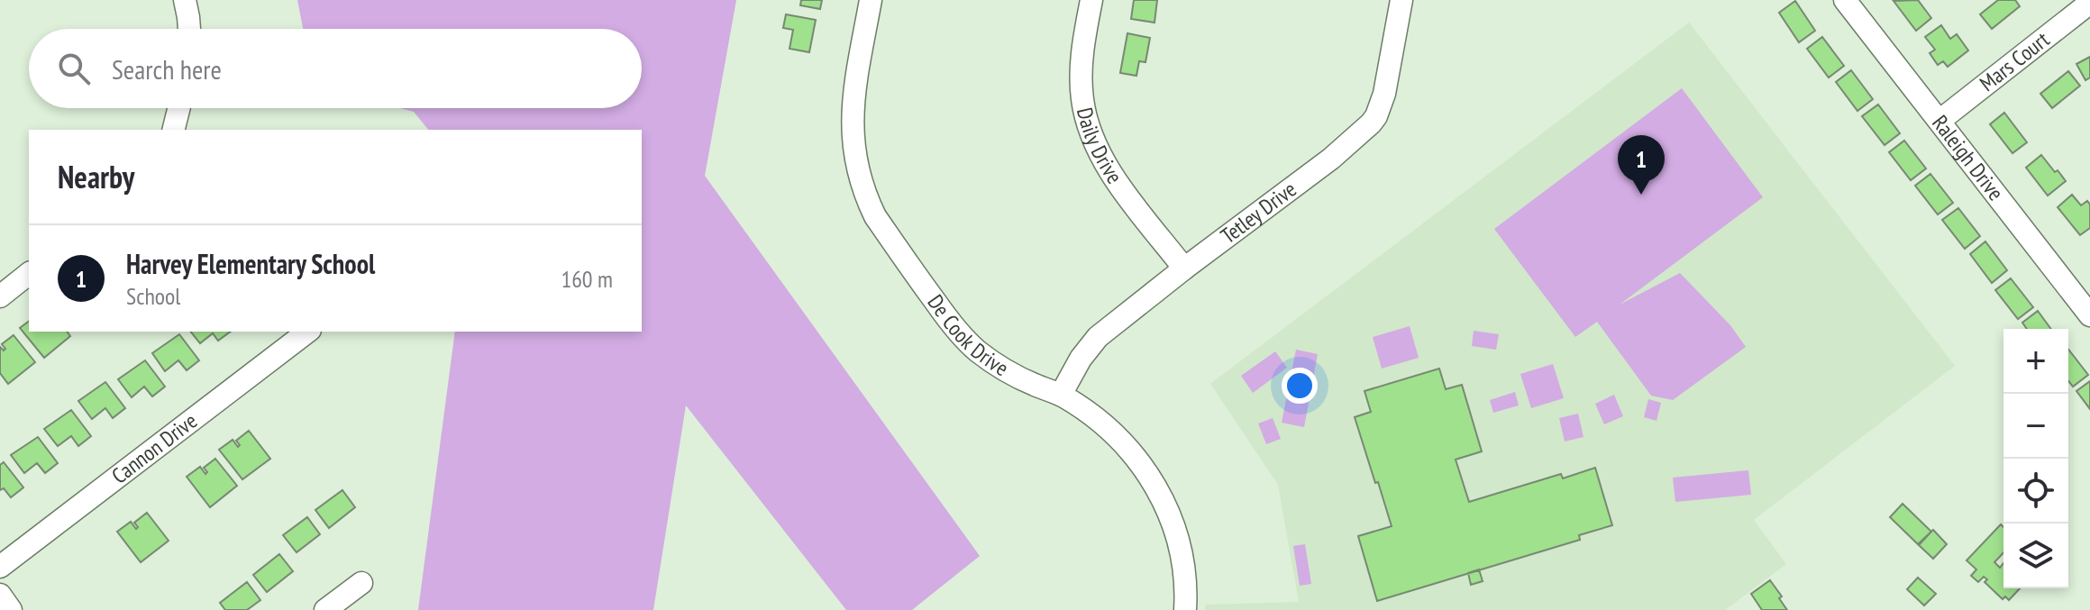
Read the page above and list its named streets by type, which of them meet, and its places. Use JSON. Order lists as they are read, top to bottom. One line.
{"streets":{"street":["Mars Court","Daily Drive","Raleigh Drive","Tetley Drive","De Cook Drive","Cannon Drive"]},"crossings":[["Mars Court","Raleigh Drive"],["Daily Drive","Tetley Drive"],["Tetley Drive","De Cook Drive"]],"page":{"search":"Search here","heading":"Nearby","pins":"1","list":[{"mark":"1","name":"Harvey Elementary School","note":"School","value":"160 m"}],"map_buttons":["+","−"]}}
